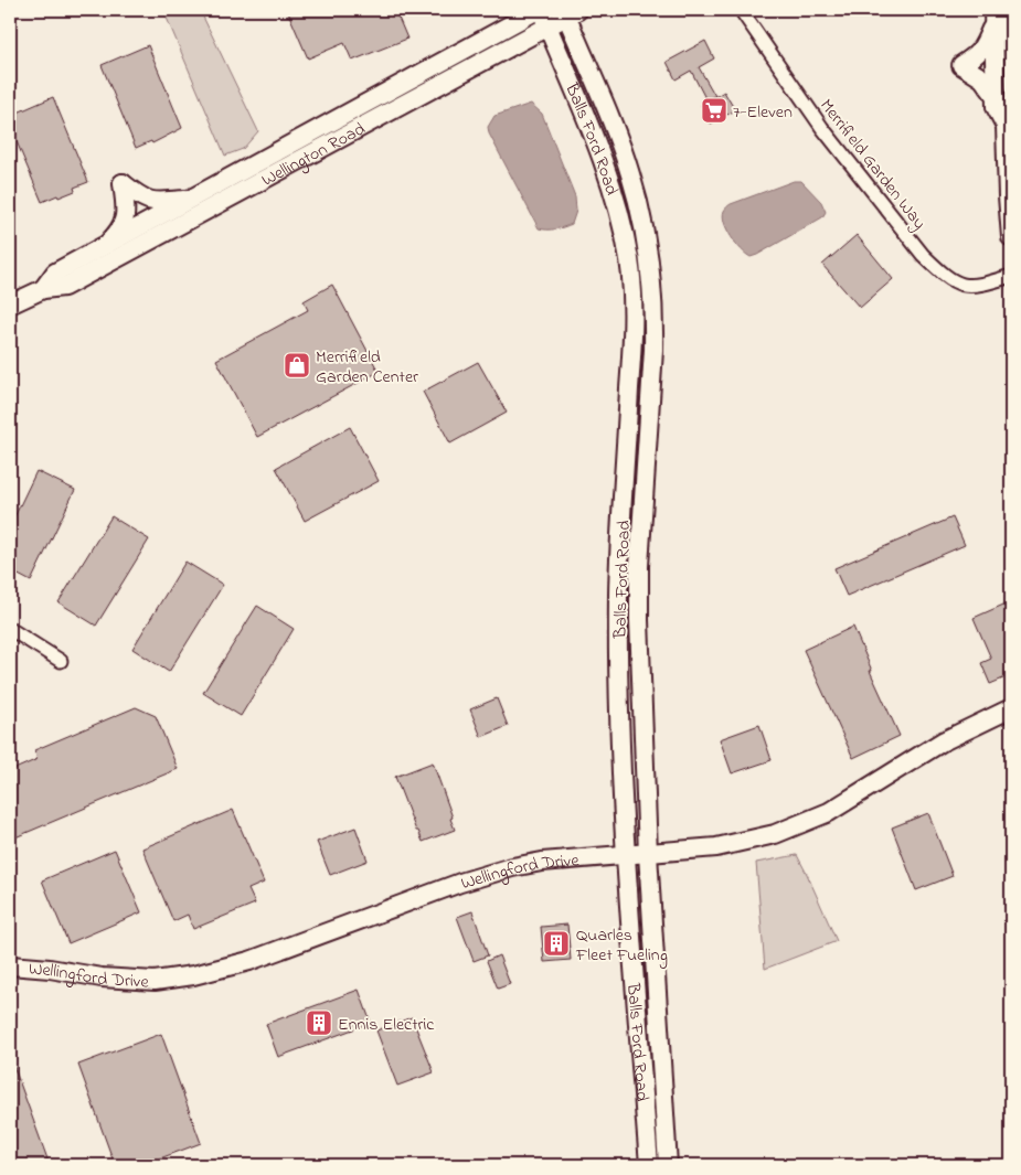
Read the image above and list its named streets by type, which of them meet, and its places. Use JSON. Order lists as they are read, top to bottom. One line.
{"streets":{"main road":["Balls Ford Road","Wellington Road","Wellingford Drive"],"street":["Merrifield Garden Way"]},"crossings":[["Balls Ford Road","Wellington Road"],["Balls Ford Road","Wellingford Drive"]],"places":{"supermarket":["7-Eleven"],"shop":["Merrifield Garden Center"],"building":["Quarles Fleet Fueling","Ennis Electric"]}}
